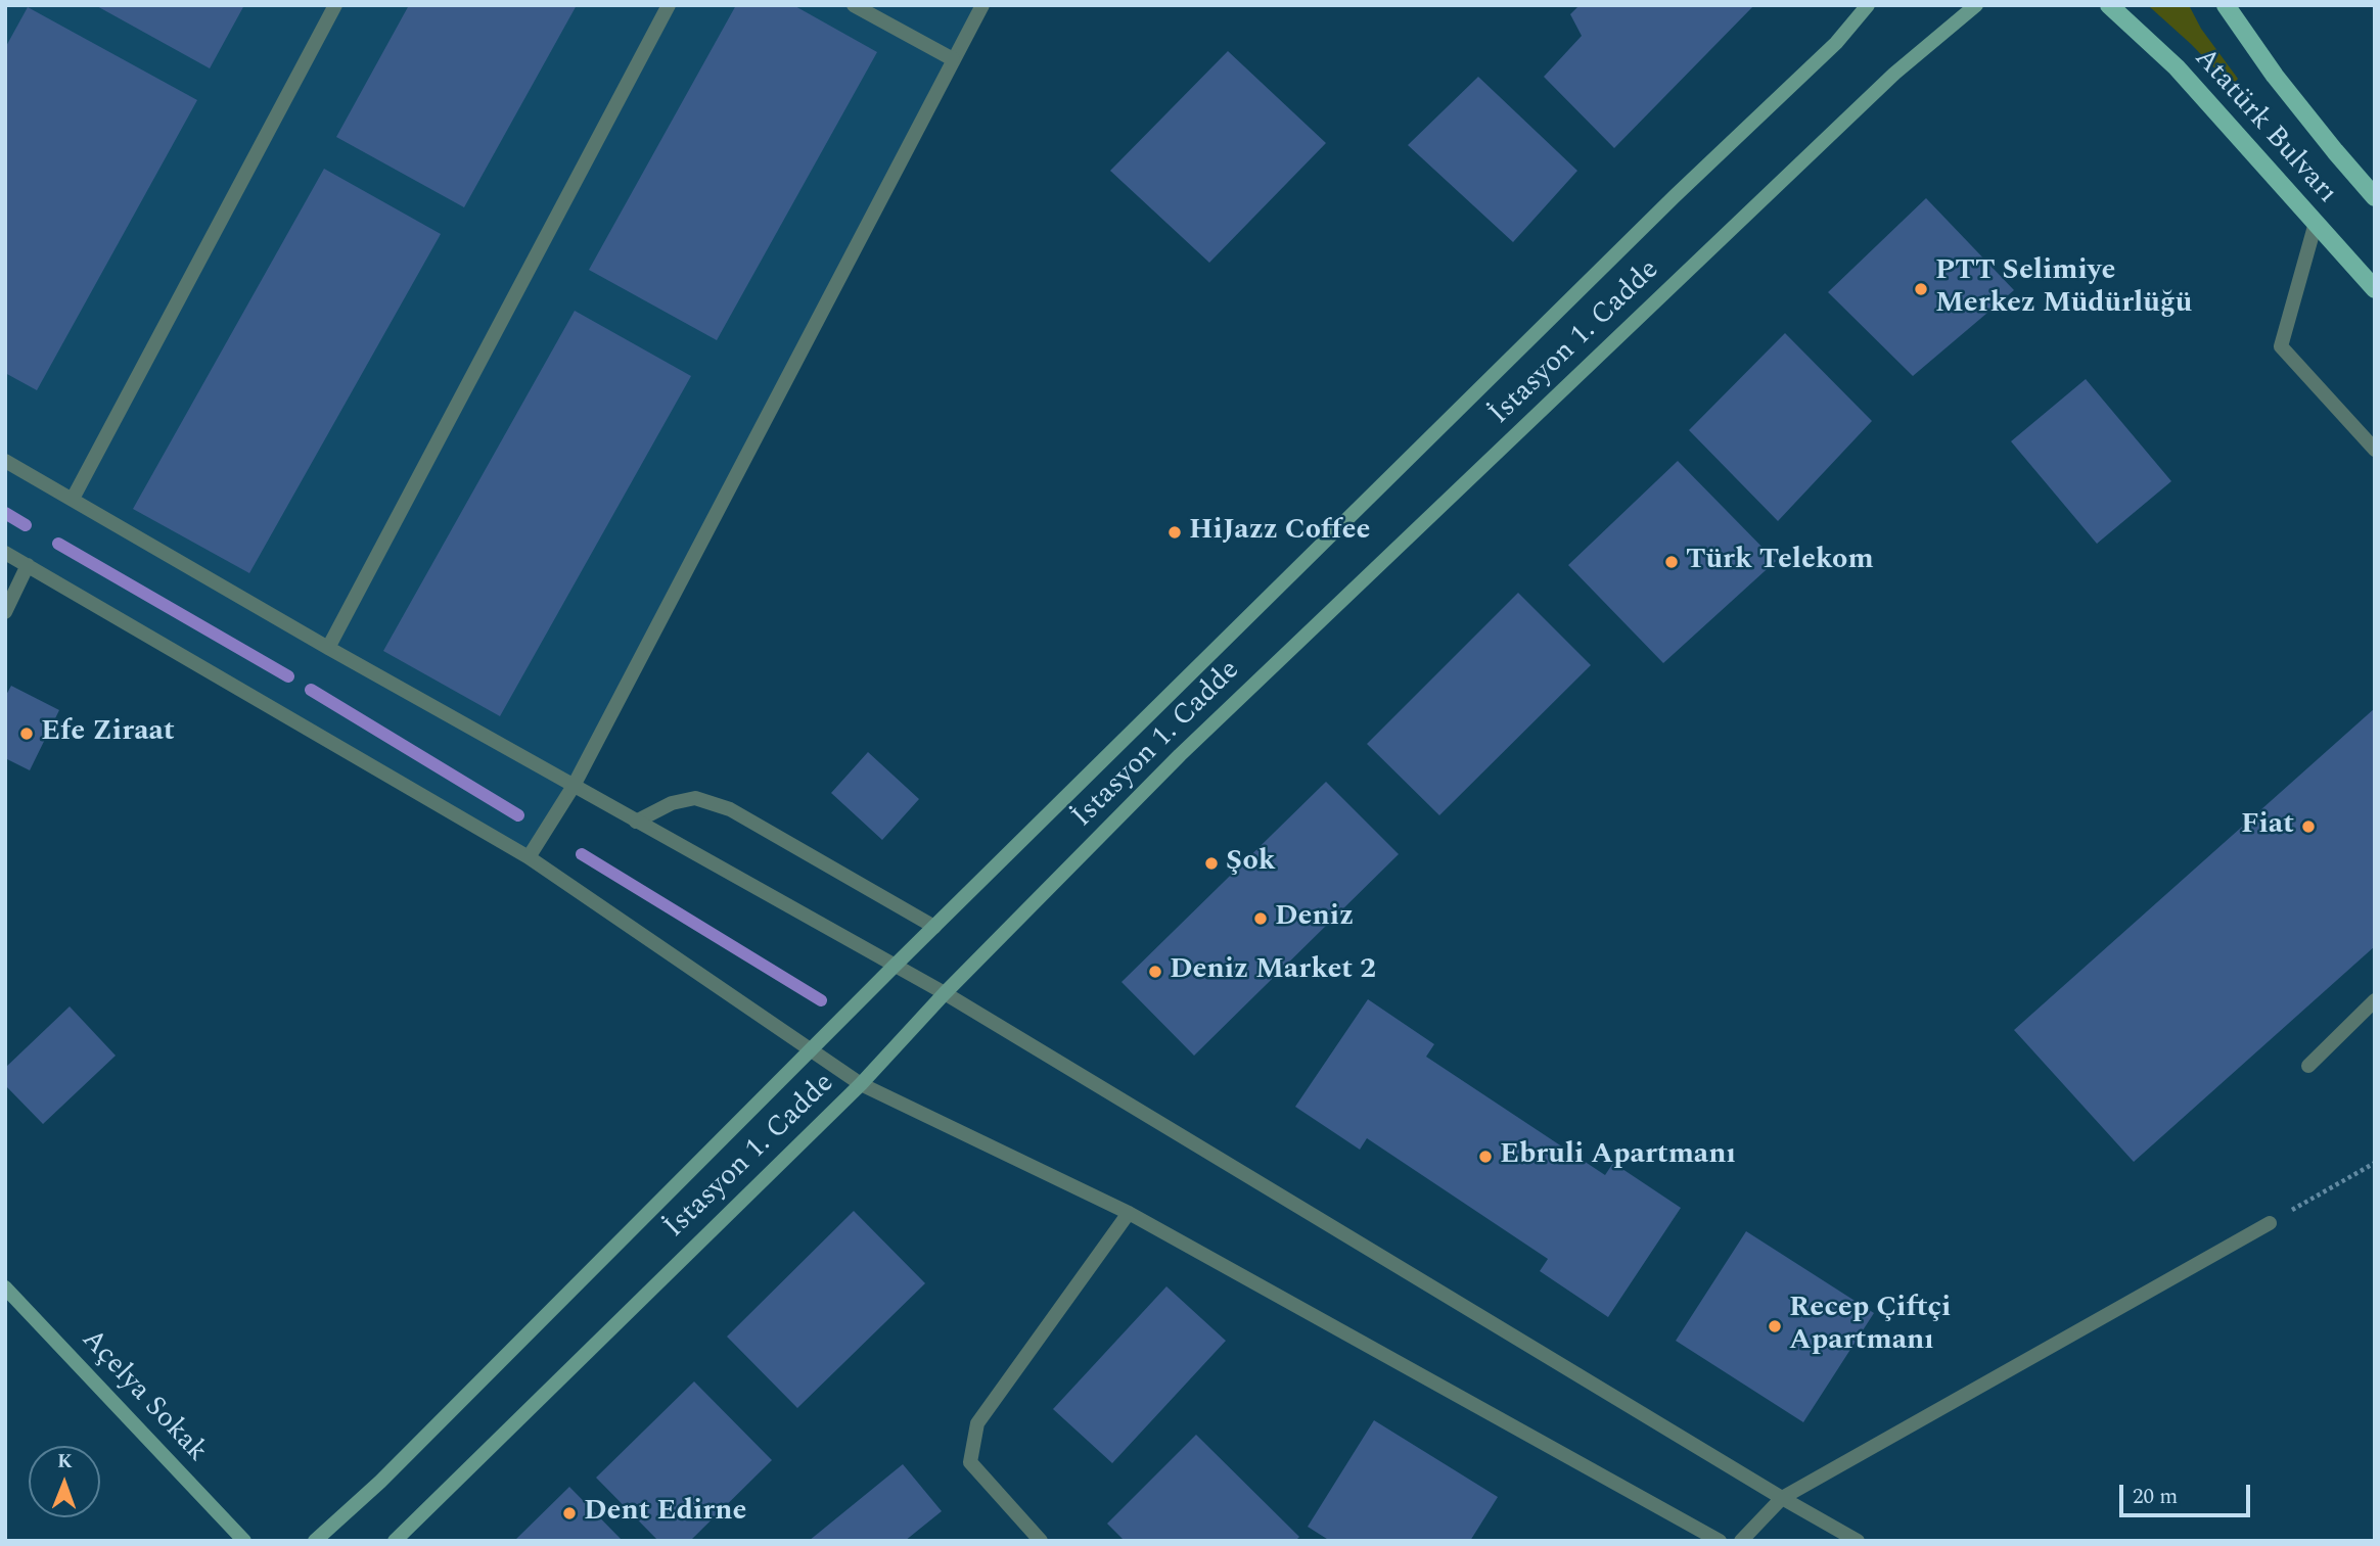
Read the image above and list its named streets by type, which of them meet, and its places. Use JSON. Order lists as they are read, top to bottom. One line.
{"streets":{"main road":["Atatürk Bulvarı","İstasyon 1. Cadde","Açelya Sokak"]},"places":["PTT Selimiye Merkez Müdürlüğü","HiJazz Coffee","Türk Telekom","Efe Ziraat","Fiat","Şok","Deniz","Deniz Market 2","Ebruli Apartmanı","Recep Çiftçi Apartmanı","Dent Edirne"],"scale_bar":"20 m","north":"top"}
